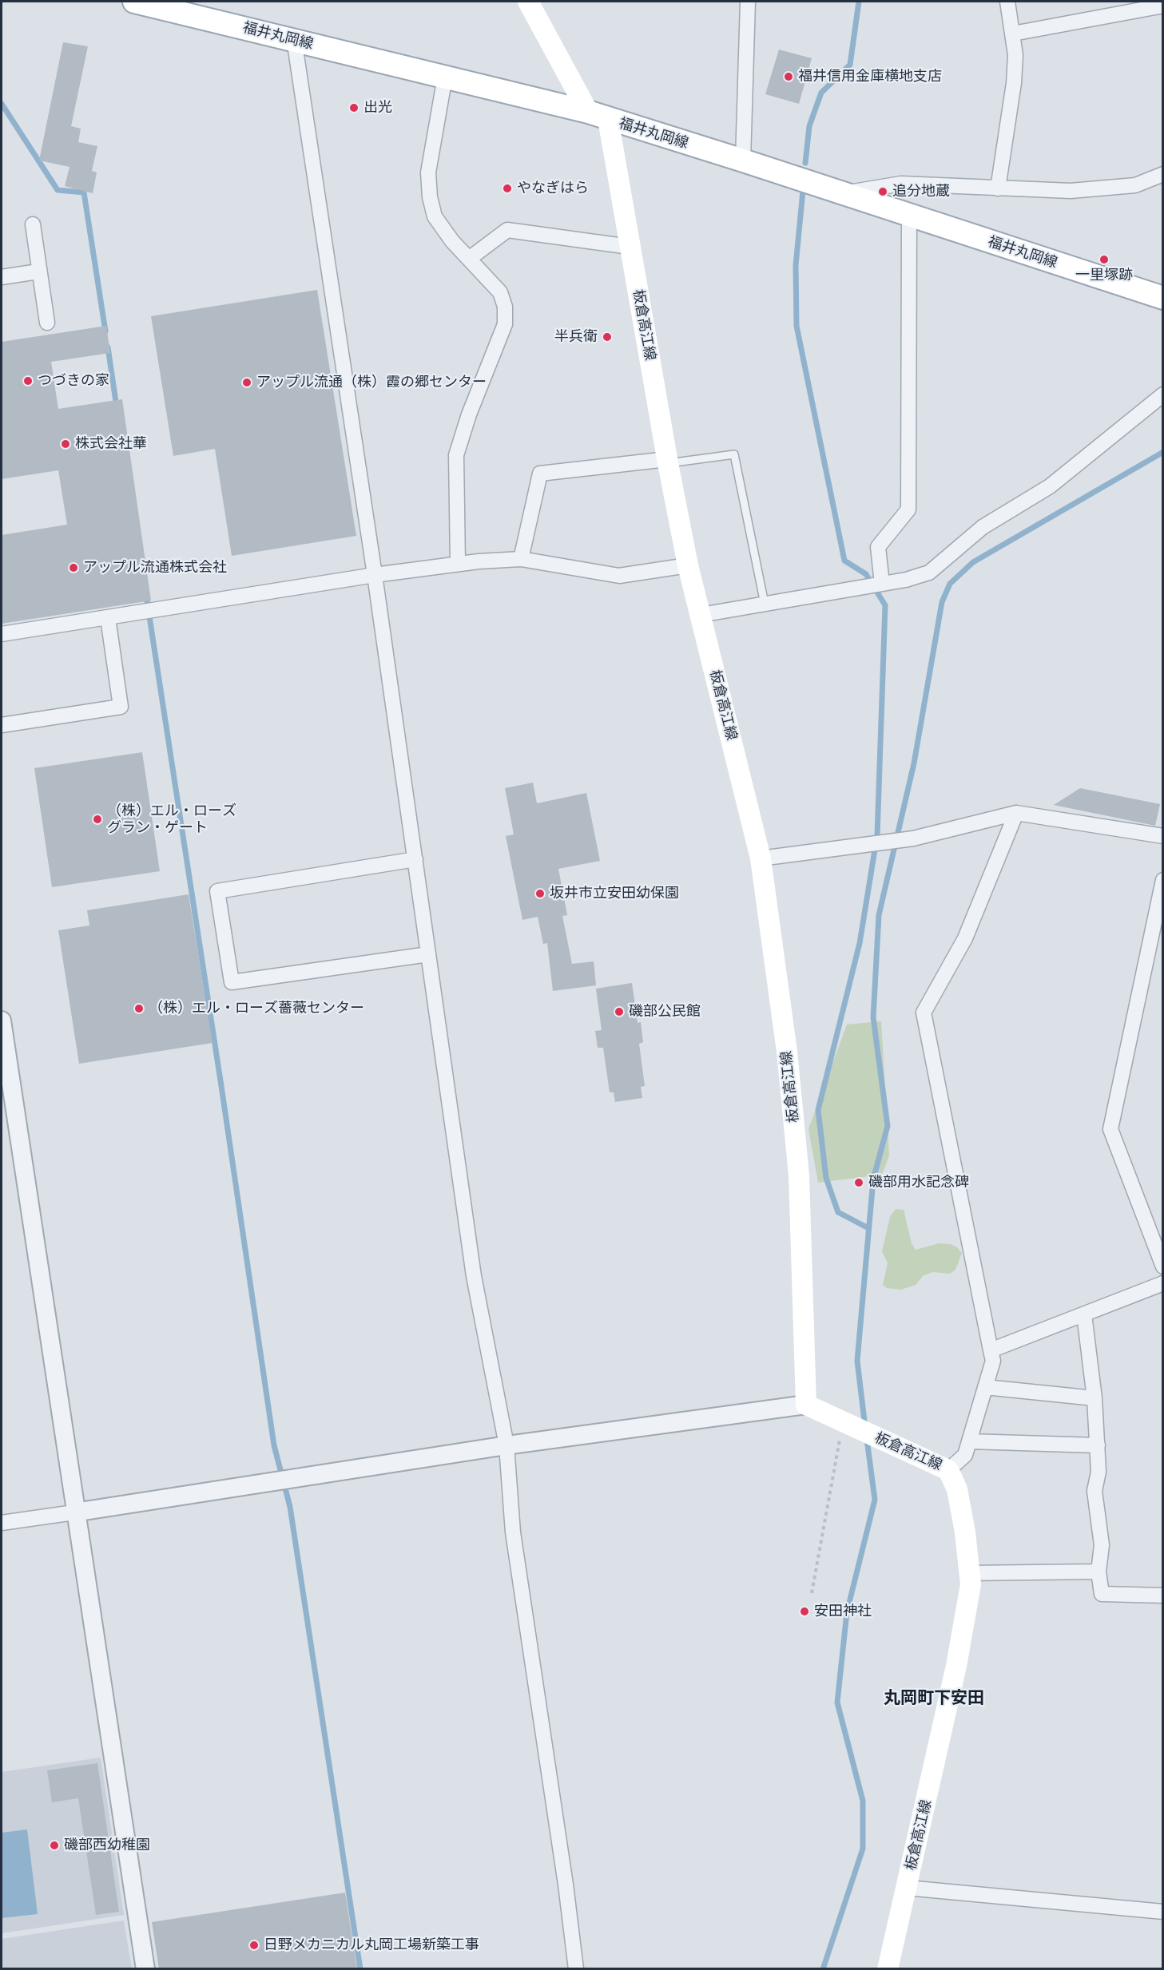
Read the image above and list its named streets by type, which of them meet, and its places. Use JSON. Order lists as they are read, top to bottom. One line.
{"streets":{"main road":["福井丸岡線","板倉高江線"]},"crossings":[["福井丸岡線","板倉高江線"]],"districts":["丸岡町下安田"],"places":["福井信用金庫横地支店","出光","やなぎはら","追分地蔵","一里塚跡","半兵衛","つづきの家","アップル流通（株）霞の郷センター","株式会社華","アップル流通株式会社","（株）エル・ローズ グラン・ゲート","坂井市立安田幼保園","（株）エル・ローズ薔薇センター","磯部公民館","磯部用水記念碑","安田神社","磯部西幼稚園","日野メカニカル丸岡工場新築工事"]}
